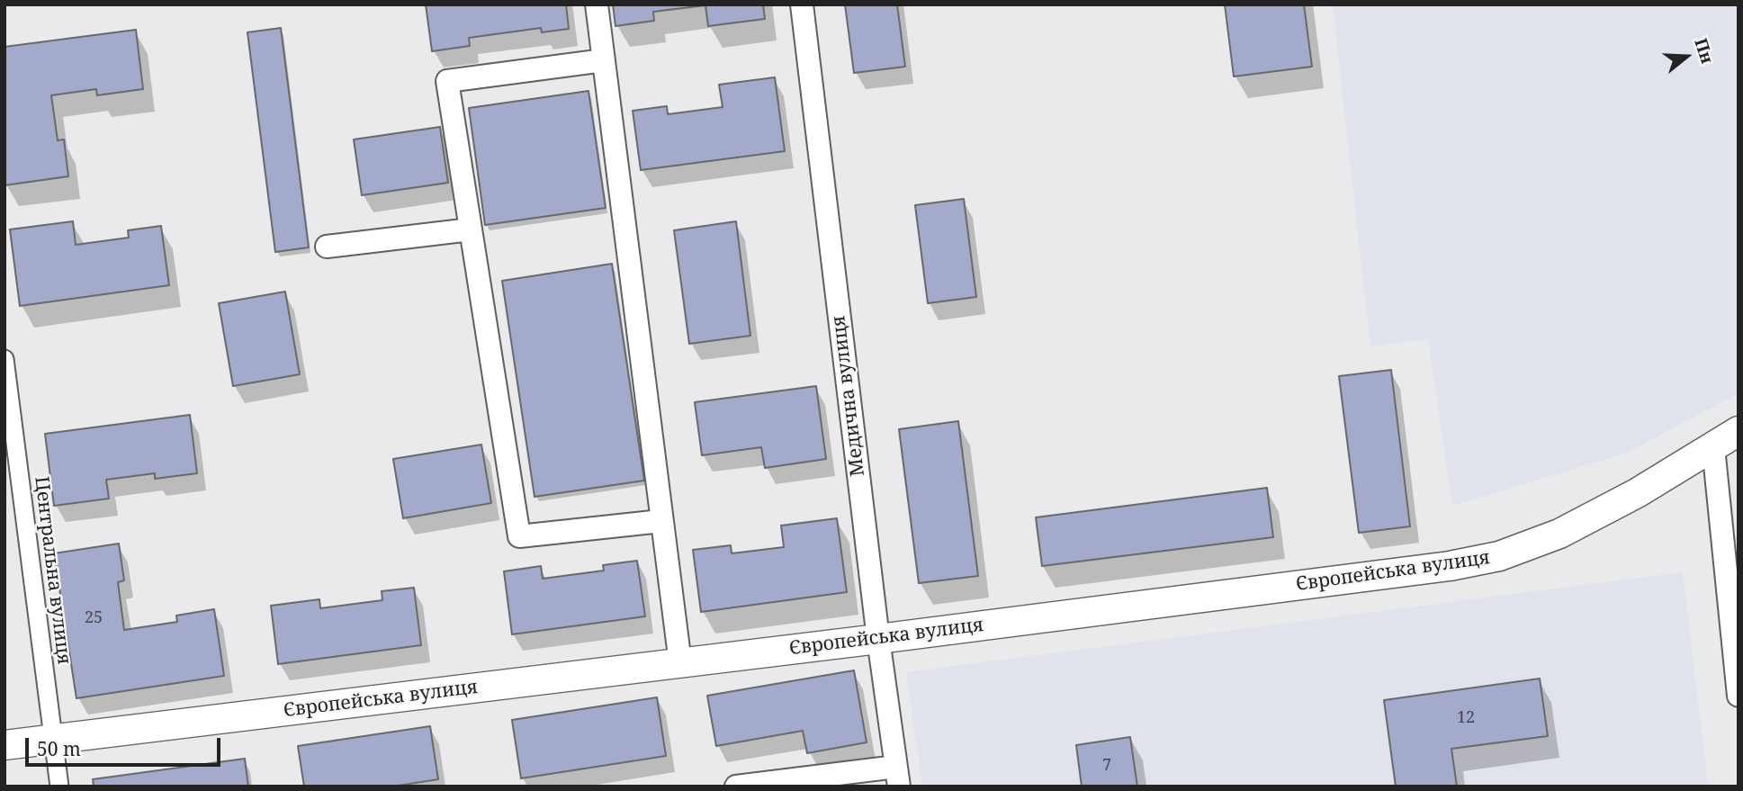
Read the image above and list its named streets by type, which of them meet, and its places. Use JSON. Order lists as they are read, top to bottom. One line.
{"streets":{"street":["Медична вулиця","Центральна вулиця","Європейська вулиця"]},"crossings":[["Медична вулиця","Європейська вулиця"],["Центральна вулиця","Європейська вулиця"]],"house_numbers":["25","12","7"],"scale_bar":"50 m","north":"right"}
